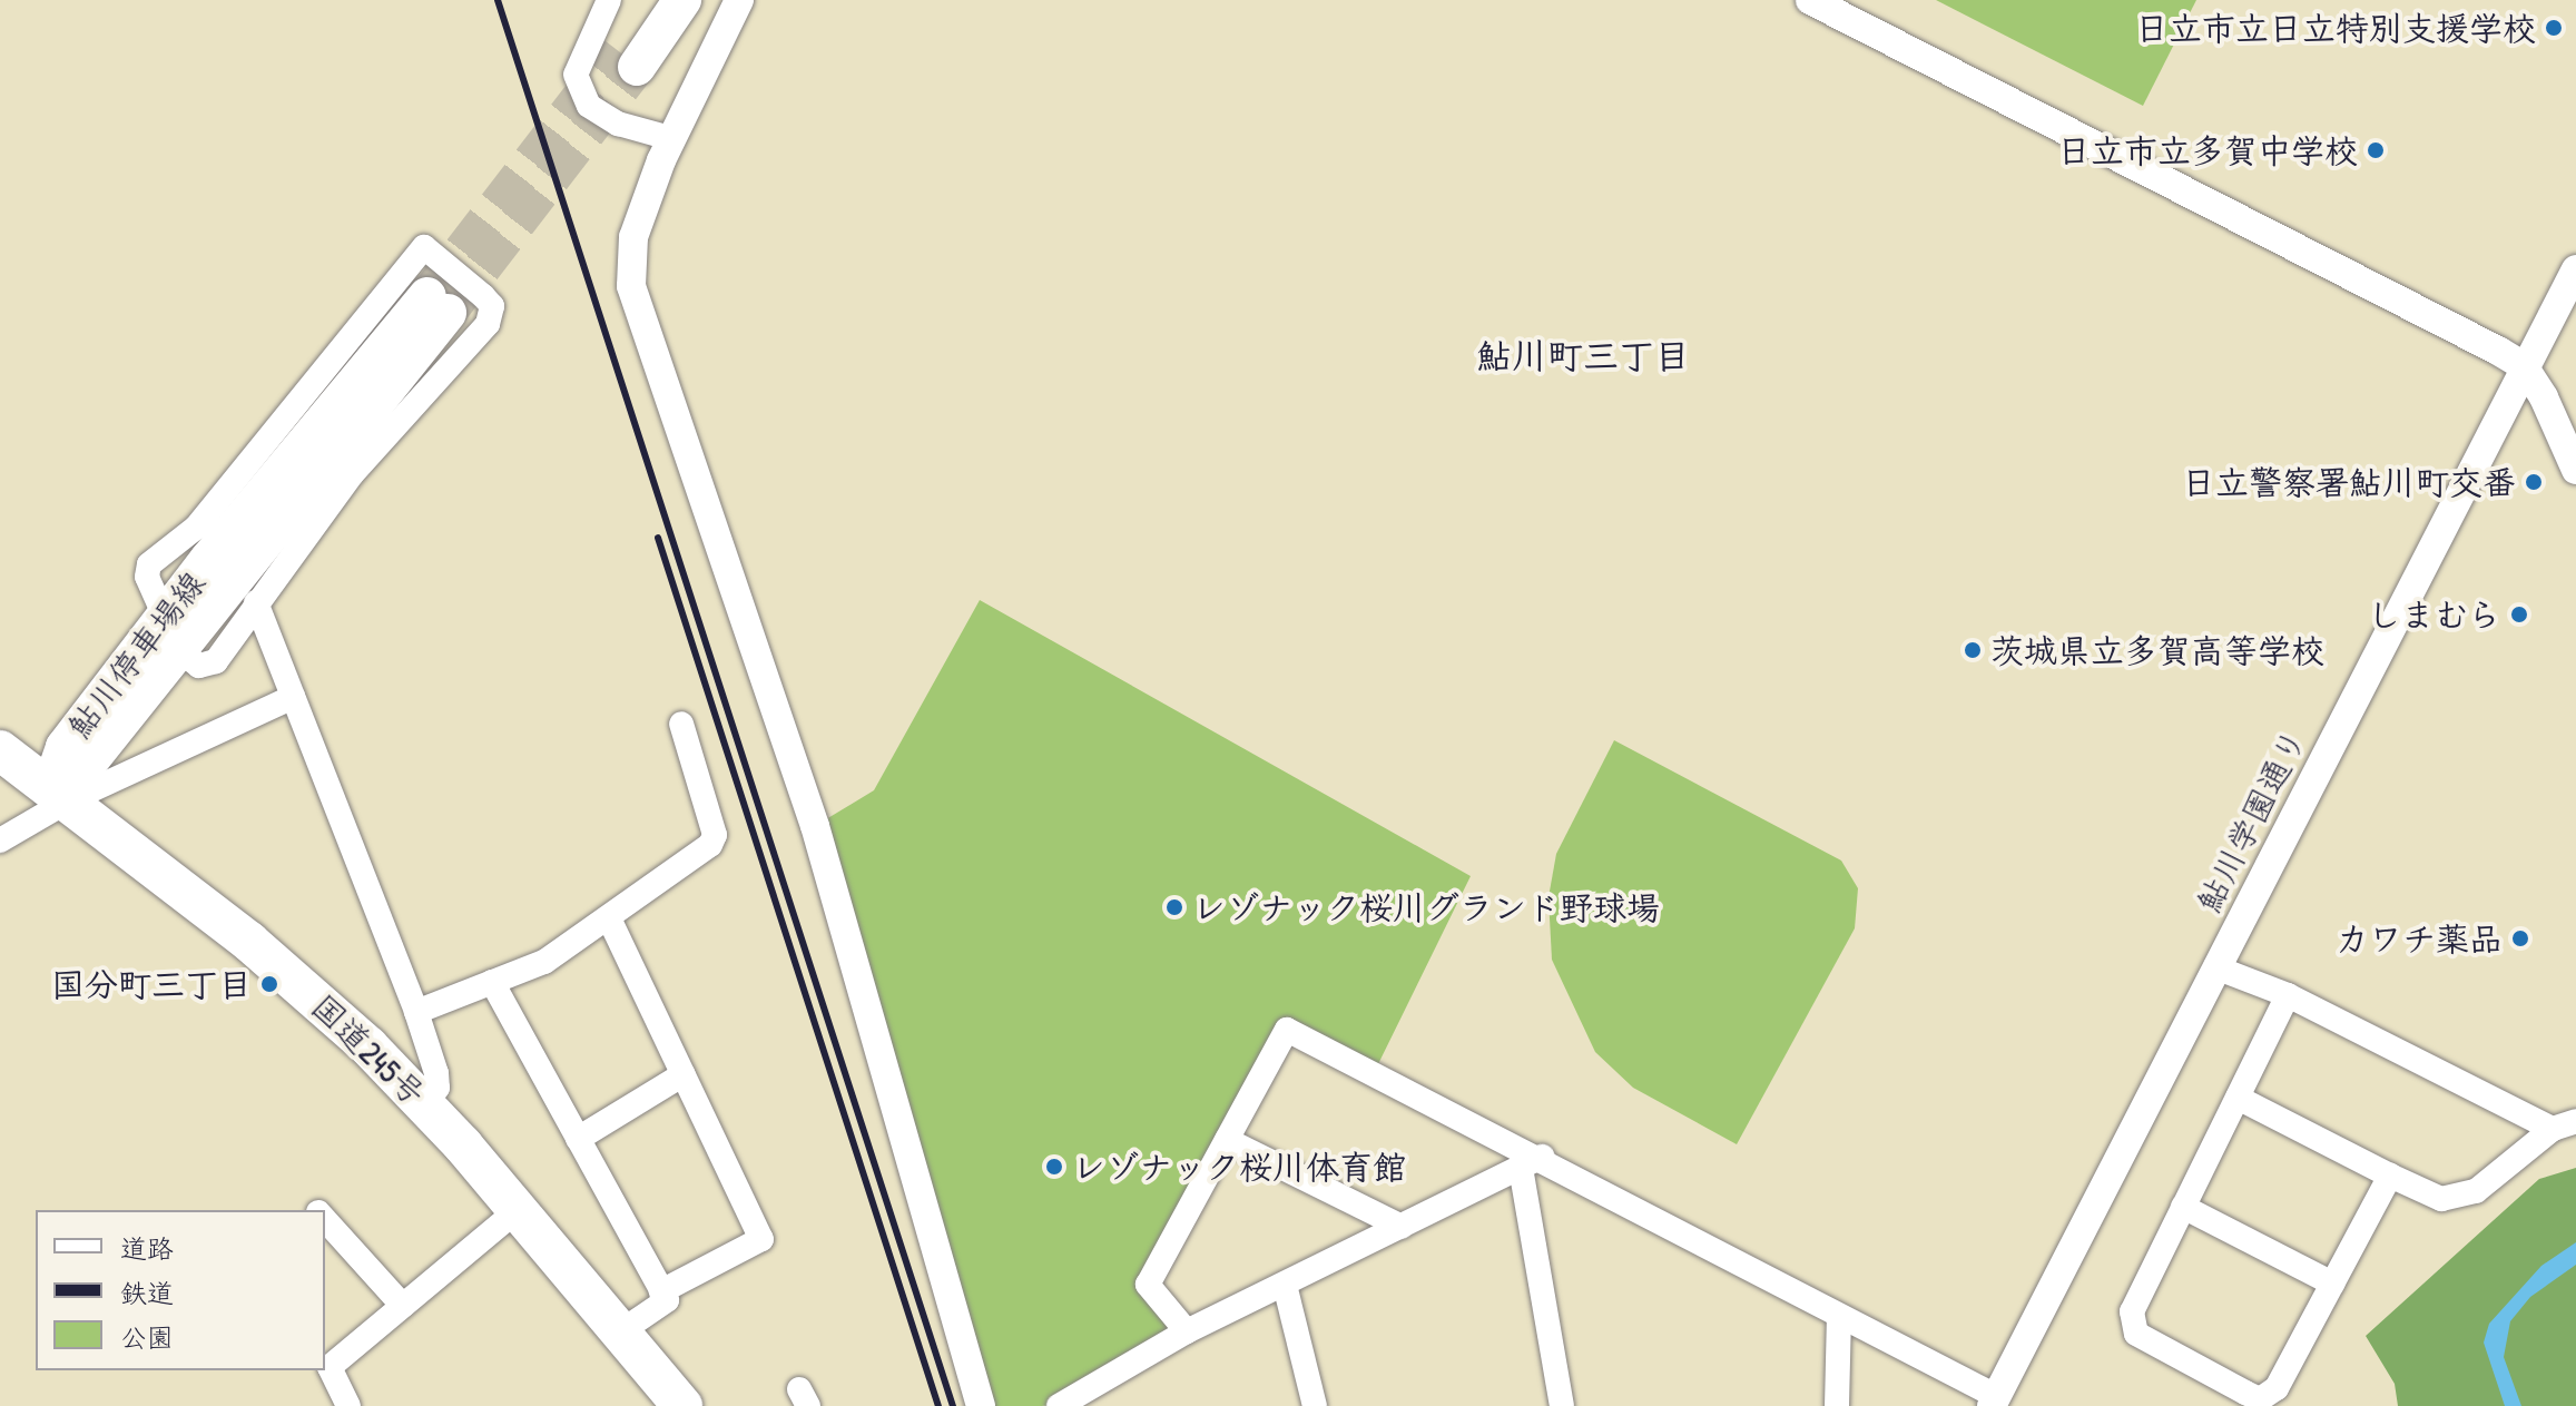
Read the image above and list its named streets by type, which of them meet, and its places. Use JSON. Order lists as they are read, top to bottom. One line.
{"streets":{"highway":["国道245号"],"main road":["鮎川停車場線"],"street":["鮎川学園通り"]},"crossings":[["鮎川停車場線","国道245号"]],"districts":["鮎川町三丁目"],"places":["日立市立日立特別支援学校","日立市立多賀中学校","日立警察署鮎川町交番","しまむら","茨城県立多賀高等学校","レゾナック桜川グランド野球場","カワチ薬品","国分町三丁目","レゾナック桜川体育館"],"legend":["道路","鉄道","公園"]}
